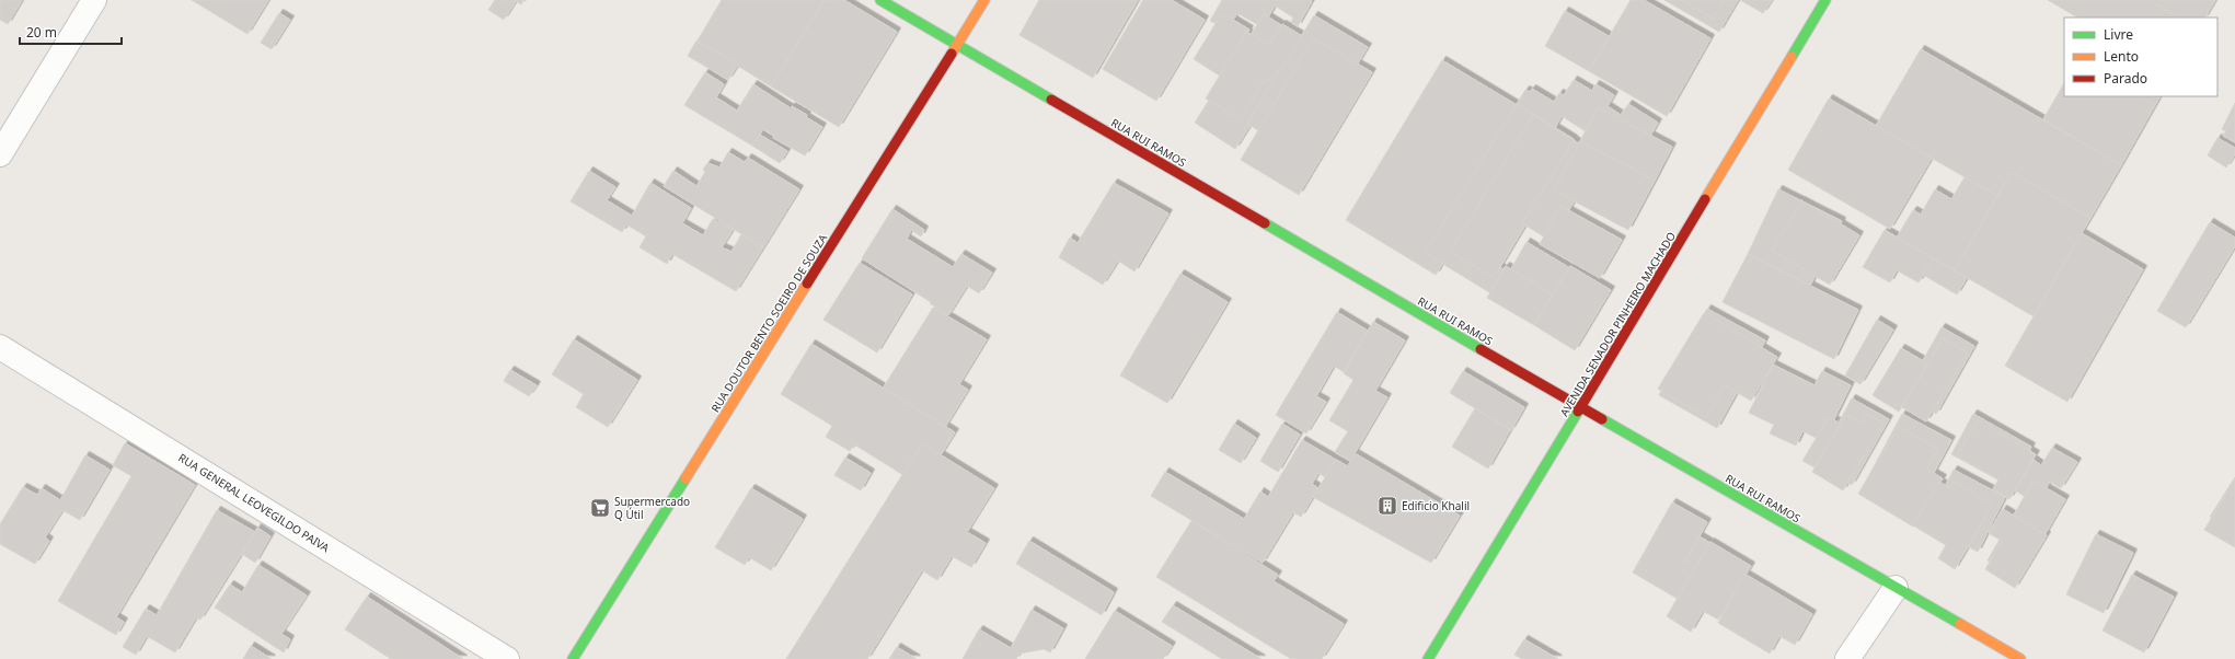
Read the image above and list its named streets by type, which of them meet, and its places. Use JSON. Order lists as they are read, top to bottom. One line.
{"streets":{"street":["RUA RUI RAMOS","RUA DOUTOR BENTO SOEIRO DE SOUZA","AVENIDA SENADOR PINHEIRO MACHADO","RUA GENERAL LEOVEGILDO PAIVA"]},"crossings":[["RUA RUI RAMOS","RUA DOUTOR BENTO SOEIRO DE SOUZA"],["RUA RUI RAMOS","AVENIDA SENADOR PINHEIRO MACHADO"]],"places":{"building":["Edificio Khalil"],"supermarket":["Supermercado Q Útil"]},"legend":["Livre","Lento","Parado"],"scale_bar":"20 m"}
